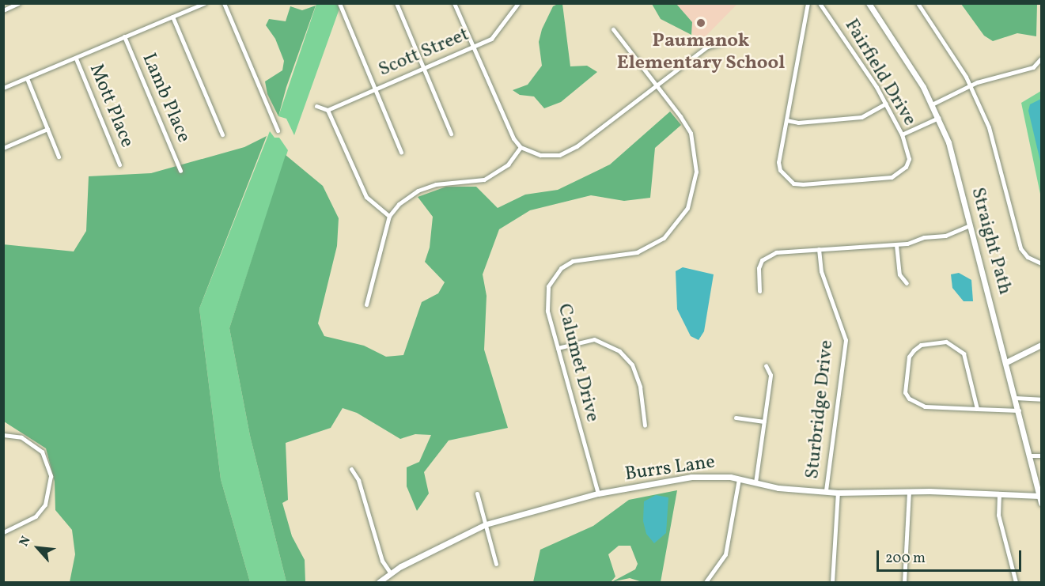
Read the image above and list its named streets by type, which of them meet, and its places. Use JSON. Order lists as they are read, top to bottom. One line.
{"streets":{"street":["Scott Street","Fairfield Drive","Lamb Place","Mott Place","Straight Path","Calumet Drive","Sturbridge Drive","Burrs Lane"]},"crossings":[["Straight Path","Burrs Lane"],["Calumet Drive","Burrs Lane"],["Sturbridge Drive","Burrs Lane"]],"places":["Paumanok Elementary School"],"scale_bar":"200 m","north":"top left"}
